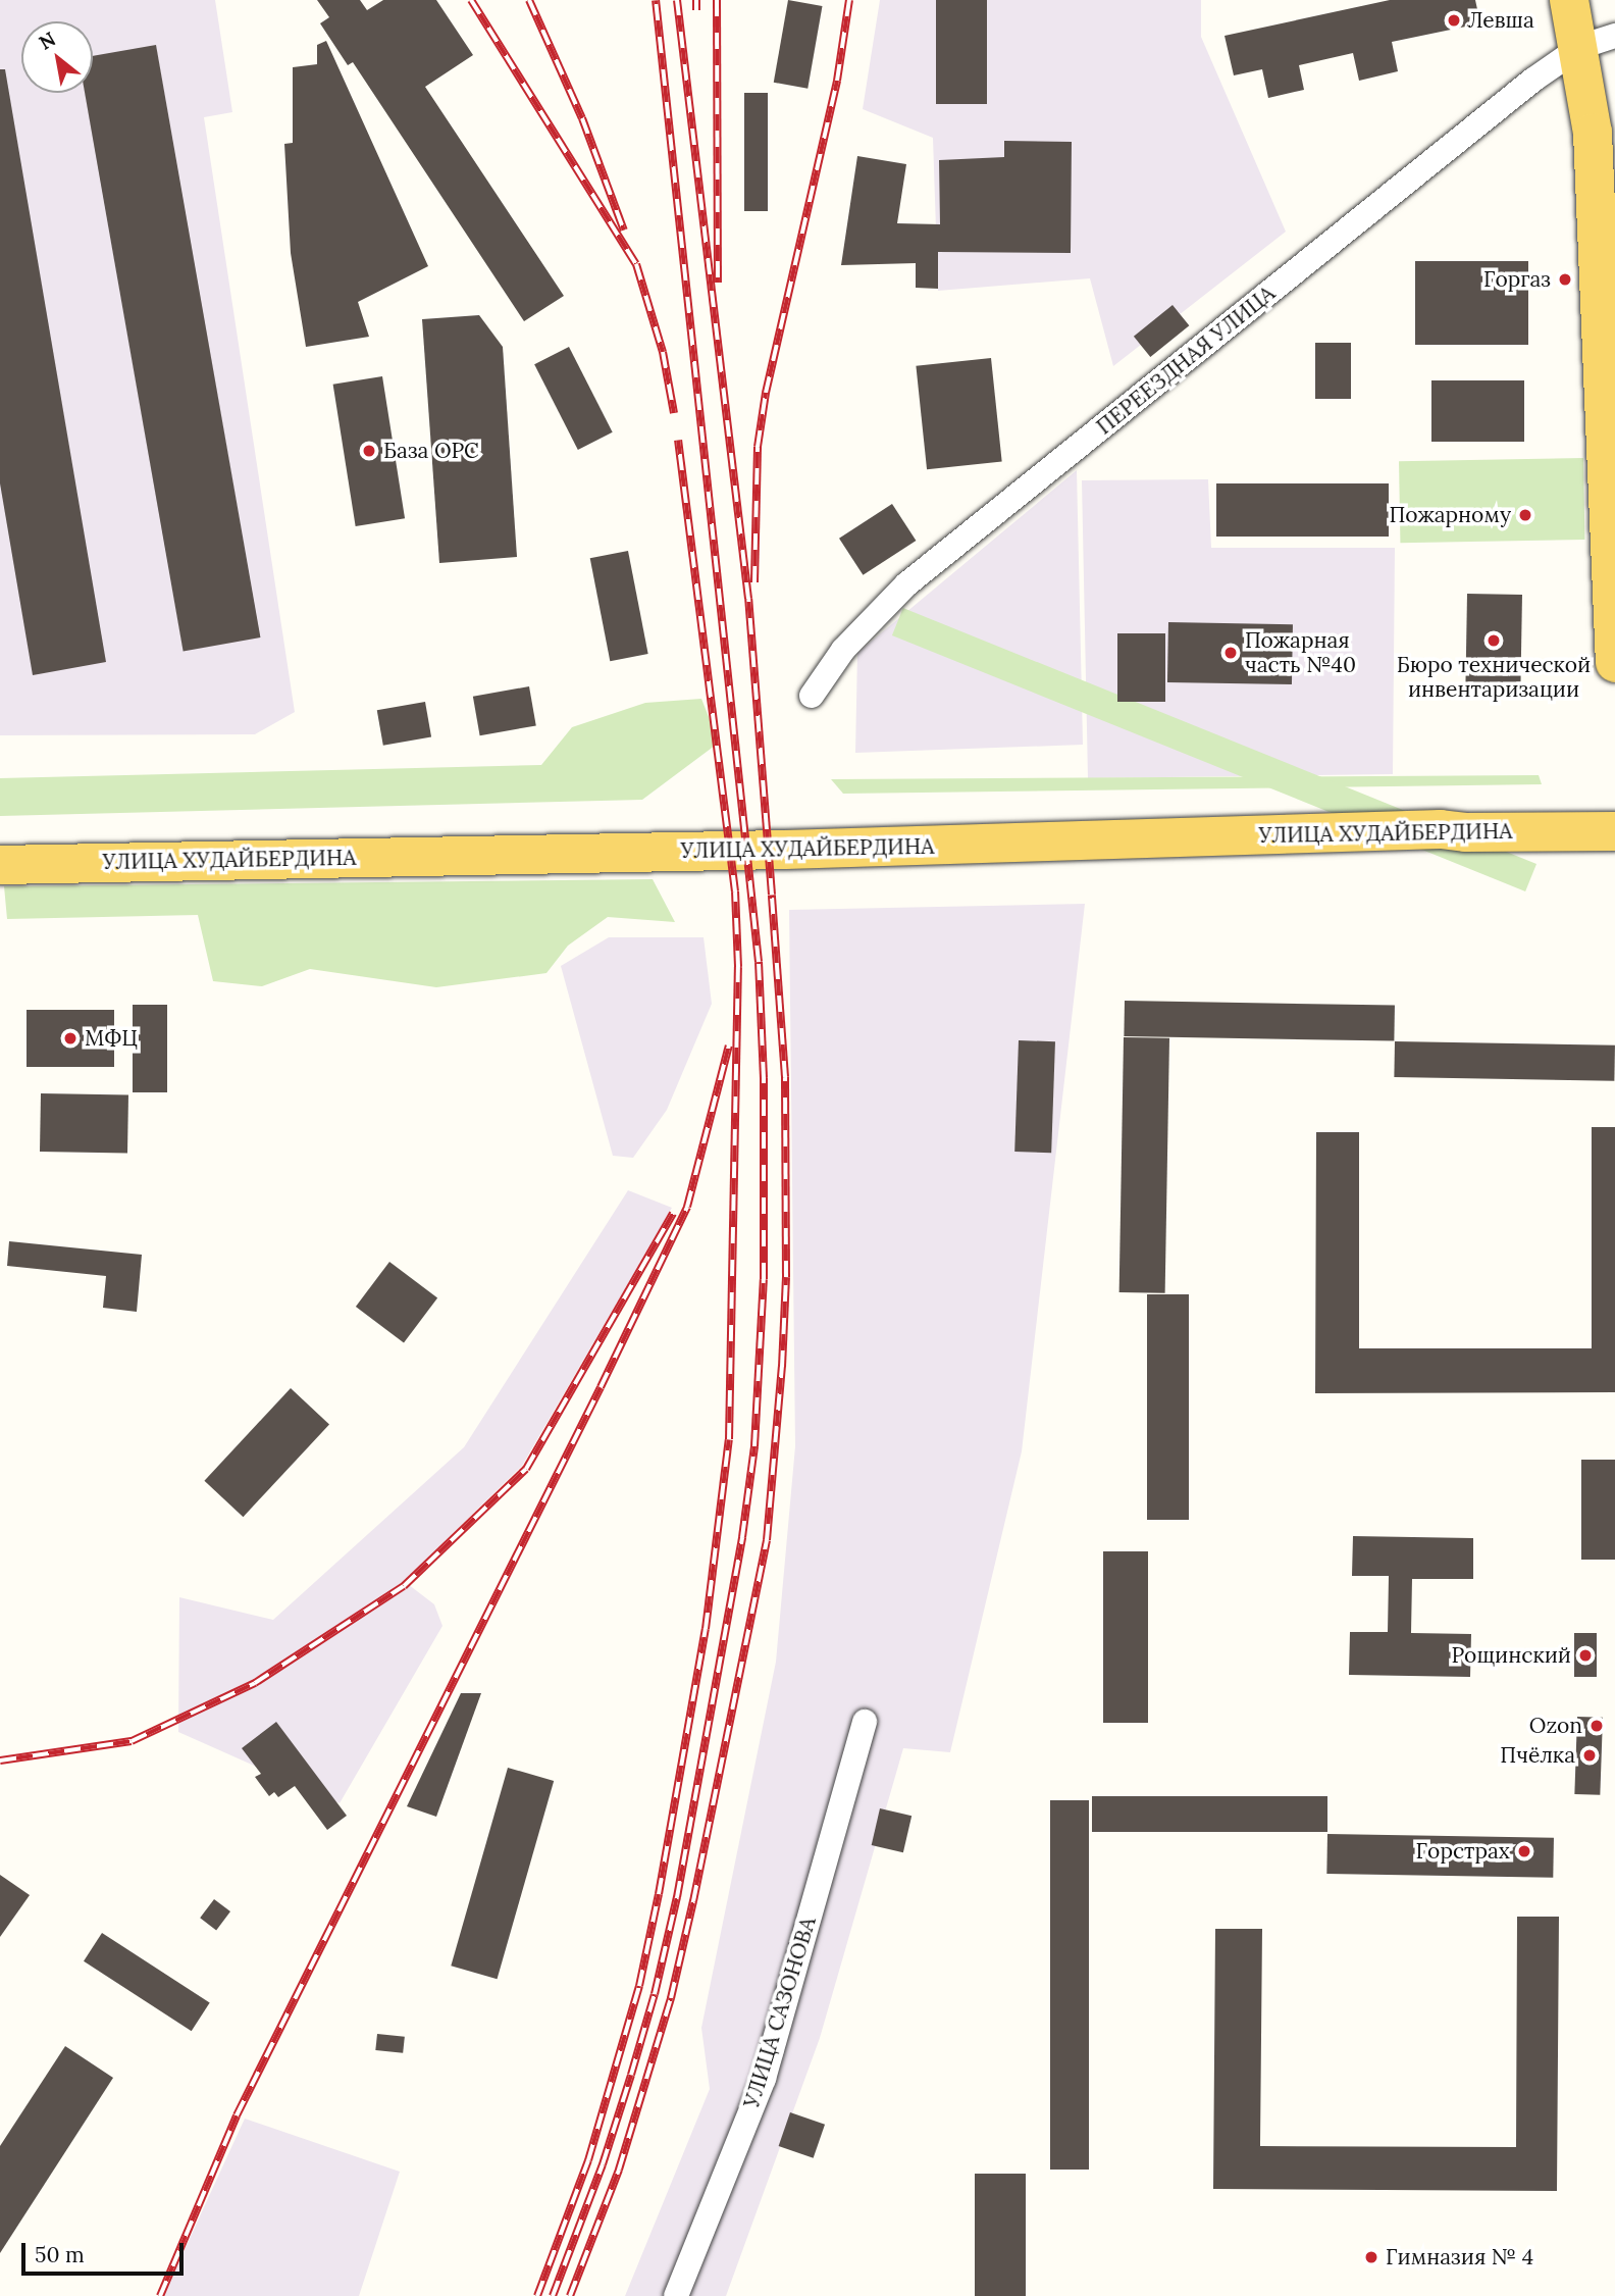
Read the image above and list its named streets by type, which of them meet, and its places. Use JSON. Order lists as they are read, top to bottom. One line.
{"streets":{"main road":["УЛИЦА ХУДАЙБЕРДИНА"],"street":["ПЕРЕЕЗДНАЯ УЛИЦА","УЛИЦА САЗОНОВА"]},"places":["Левша","Горгаз","База ОРС","Пожарному","Бюро технической инвентаризации","Пожарная часть №40","МФЦ","Рощинский","Ozon","Пчёлка","Горстрах","Гимназия № 4"],"scale_bar":"50 m","north":"top left"}
